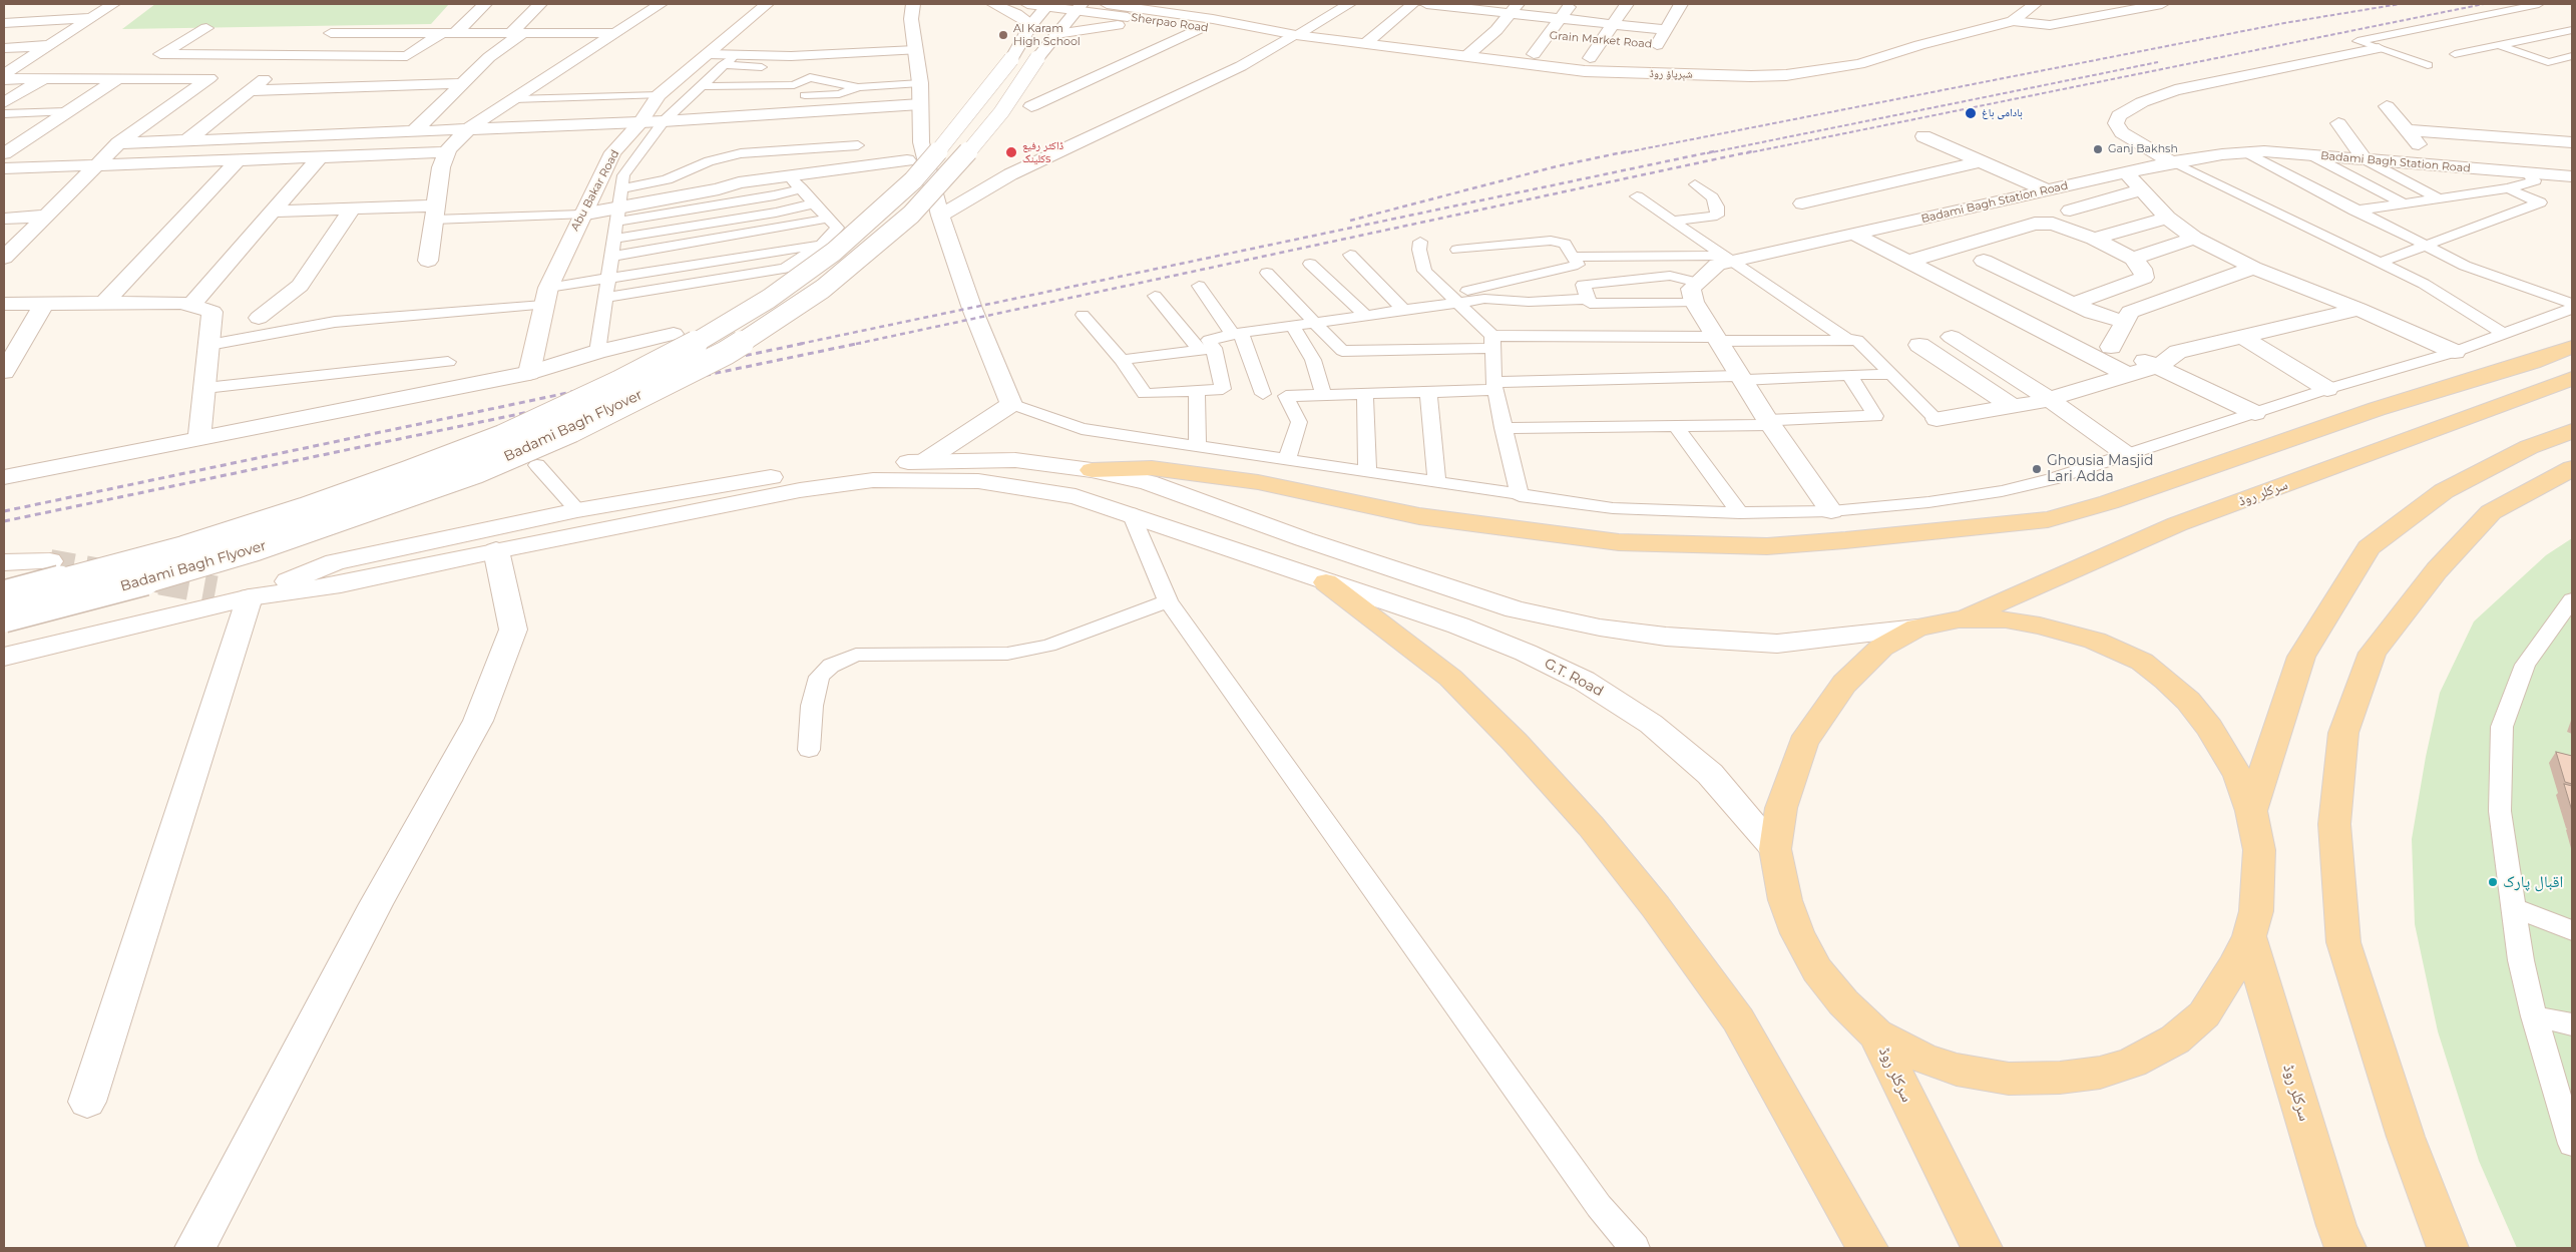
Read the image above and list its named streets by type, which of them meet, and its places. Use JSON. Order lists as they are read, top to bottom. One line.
{"streets":{"main road":["سرکلر روڈ"],"street":["Sherpao Road","Grain Market Road","شېرپاؤ روڈ","Badami Bagh Station Road","Abu Bakar Road","Badami Bagh Flyover","G.T. Road"]},"crossings":[["Sherpao Road","شېرپاؤ روڈ"],["Sherpao Road","Badami Bagh Flyover"]],"places":["Al Karam High School","بادامی باغ","Ganj Bakhsh","ڈاکٹر رفیع کلینکs","Ghousia Masjid Lari Adda","اقبال پارک"]}
